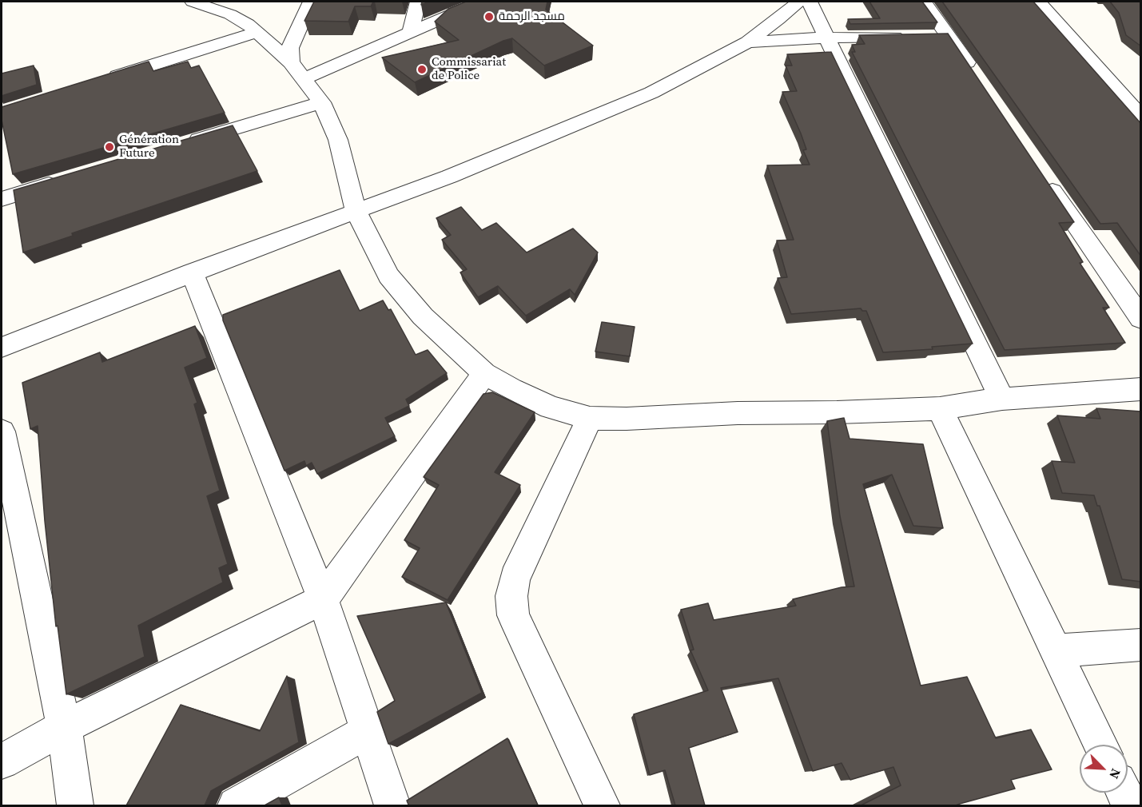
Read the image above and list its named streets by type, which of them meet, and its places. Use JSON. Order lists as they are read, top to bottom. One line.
{"places":["مسجد الرحمة","Commissariat de Police","Génération Future"],"north":"bottom right"}
